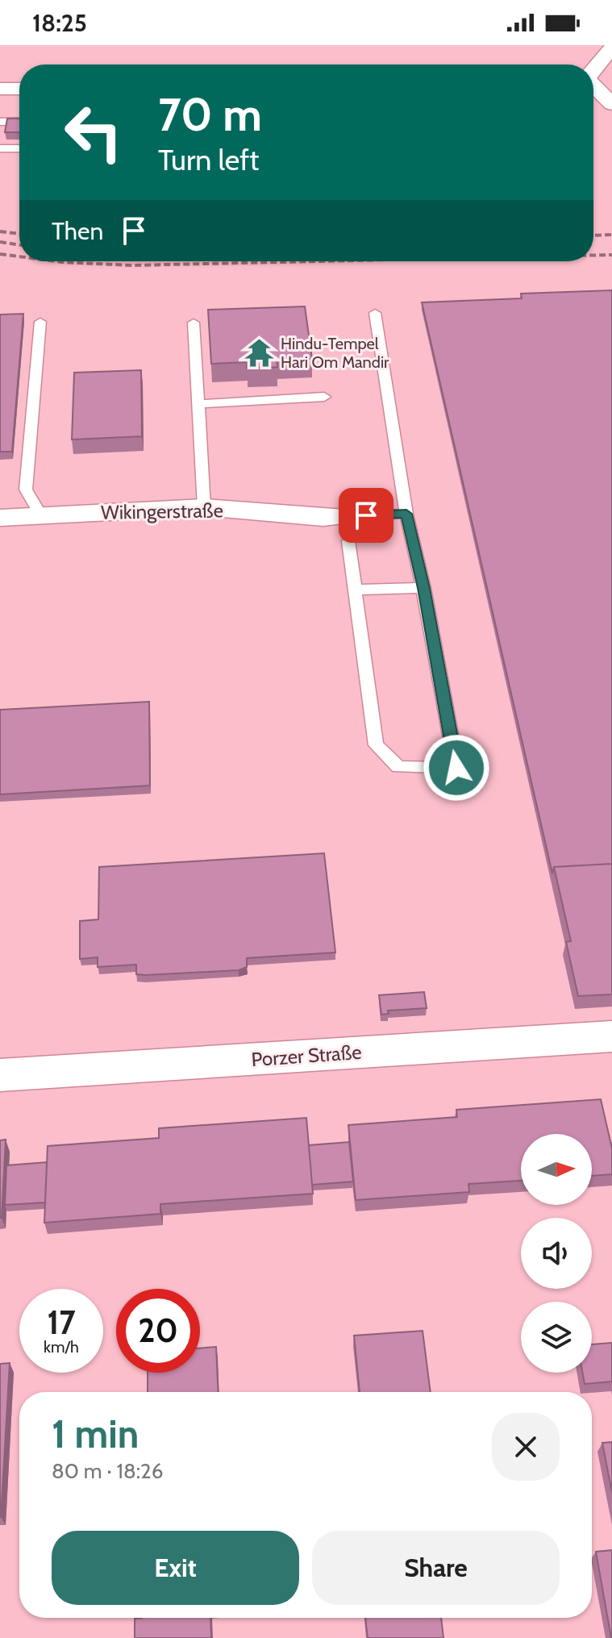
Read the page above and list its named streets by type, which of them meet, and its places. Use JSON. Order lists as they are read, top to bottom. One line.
{"streets":{"street":["Wikingerstraße","Porzer Straße"]},"places":{"temple":["Hindu-Tempel Hari Om Mandir"]},"north":"right","page":{"status":"18:25","turn":["70 m","Turn left"],"then":"Then","speed":"17 km/h","limit":"20","heading":["1 min","80 m · 18:26"],"buttons":["Exit","Share"]}}
